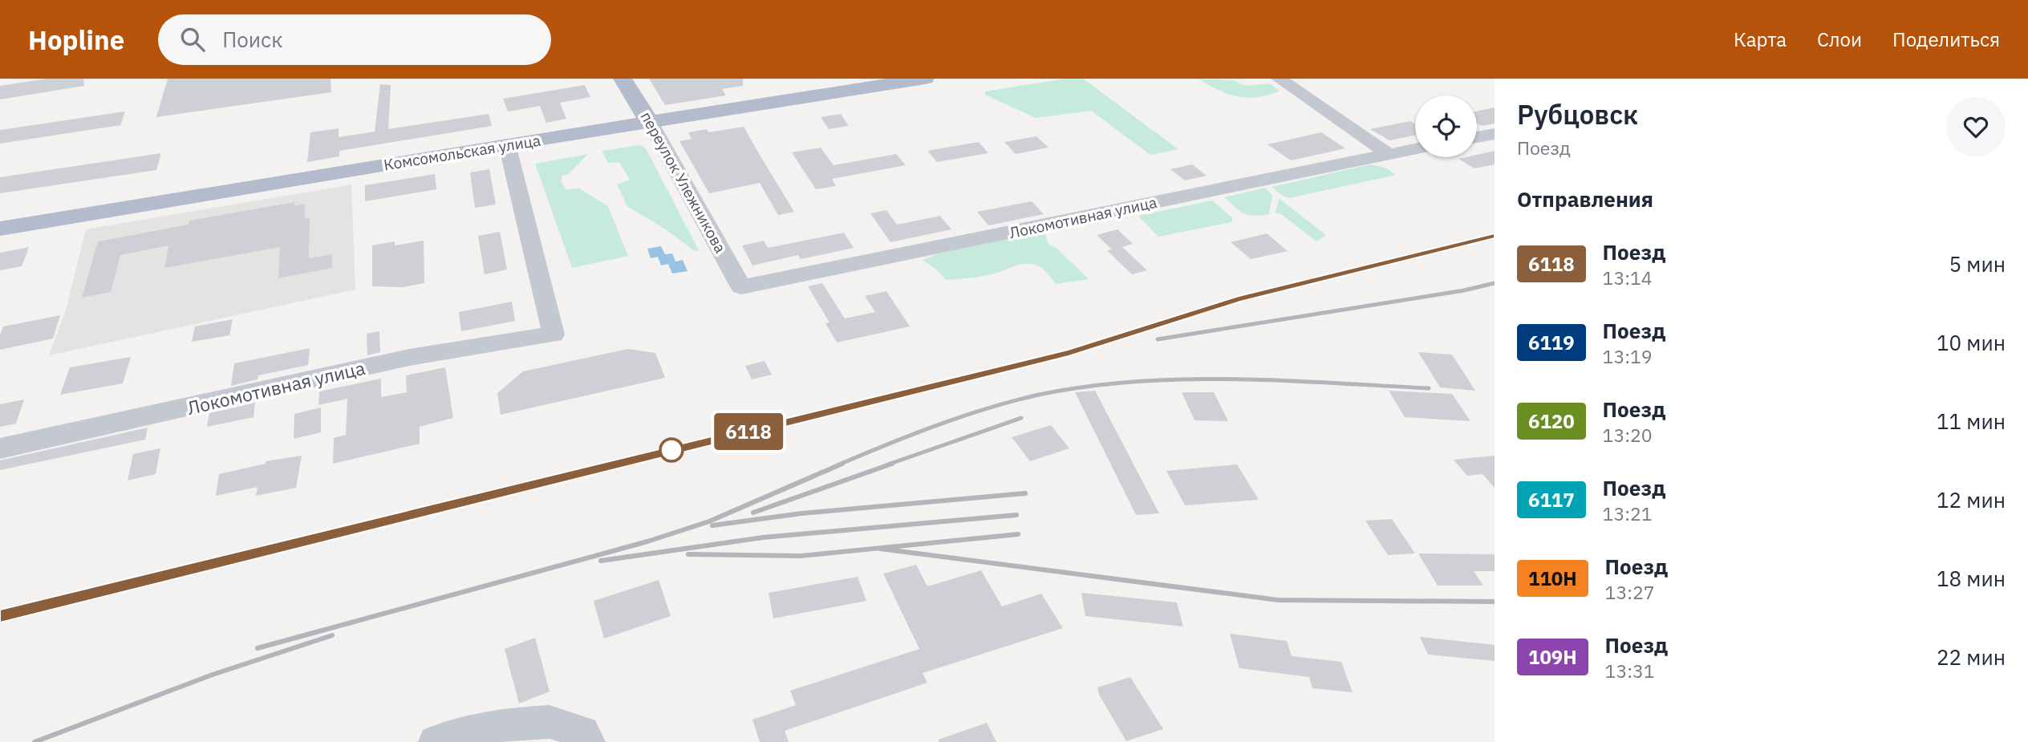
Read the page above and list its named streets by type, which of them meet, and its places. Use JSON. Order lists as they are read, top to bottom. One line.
{"streets":{"main road":["Комсомольская улица","переулок Улежникова"],"street":["Локомотивная улица"]},"crossings":[["Комсомольская улица","переулок Улежникова"],["Комсомольская улица","Локомотивная улица"],["переулок Улежникова","Локомотивная улица"]],"page":{"header":"Hopline","search":"Поиск","nav":["Карта","Слои","Поделиться"],"on_map":"6118","heading":[["Рубцовск","Поезд"],"Отправления"],"list":[{"mark":"6118","name":"Поезд","note":"13:14","value":"5 мин"},{"mark":"6119","name":"Поезд","note":"13:19","value":"10 мин"},{"mark":"6120","name":"Поезд","note":"13:20","value":"11 мин"},{"mark":"6117","name":"Поезд","note":"13:21","value":"12 мин"},{"mark":"110Н","name":"Поезд","note":"13:27","value":"18 мин"},{"mark":"109Н","name":"Поезд","note":"13:31","value":"22 мин"}]}}
